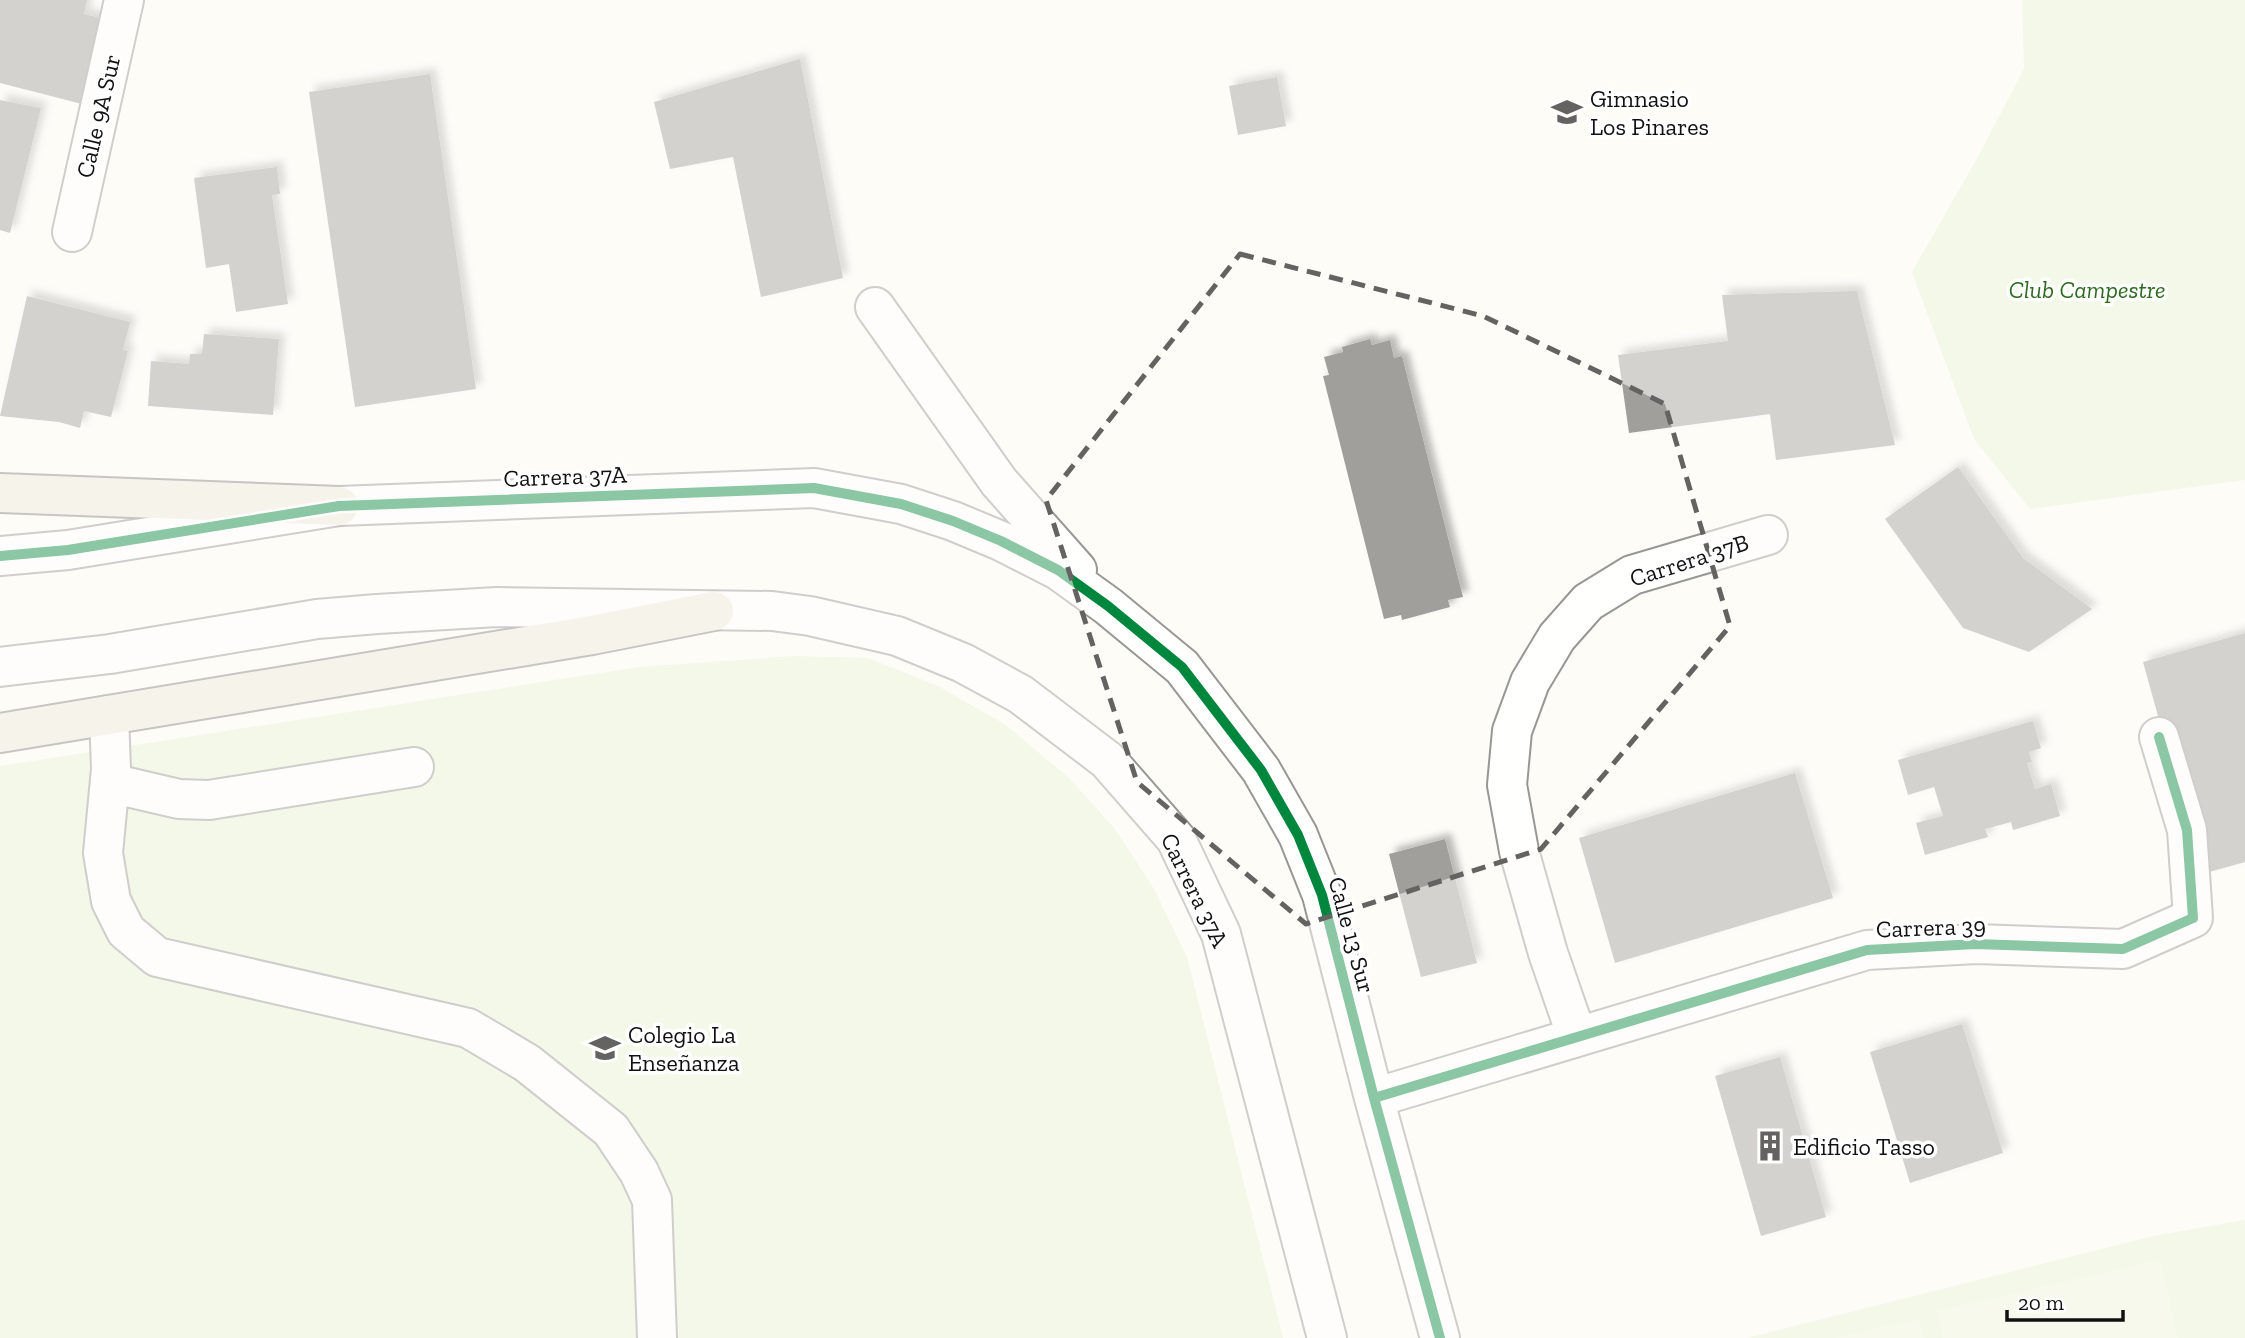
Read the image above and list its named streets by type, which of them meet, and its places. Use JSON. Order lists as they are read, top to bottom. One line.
{"streets":{"street":["Calle 9A Sur","Carrera 37A","Carrera 37B","Carrera 39","Calle 13 Sur"]},"crossings":[["Carrera 37A","Calle 13 Sur"],["Carrera 37B","Carrera 39"],["Carrera 39","Calle 13 Sur"]],"parks":["Club Campestre"],"places":{"school or university":["Gimnasio Los Pinares","Colegio La Enseñanza"],"building":["Edificio Tasso"]},"scale_bar":"20 m"}
